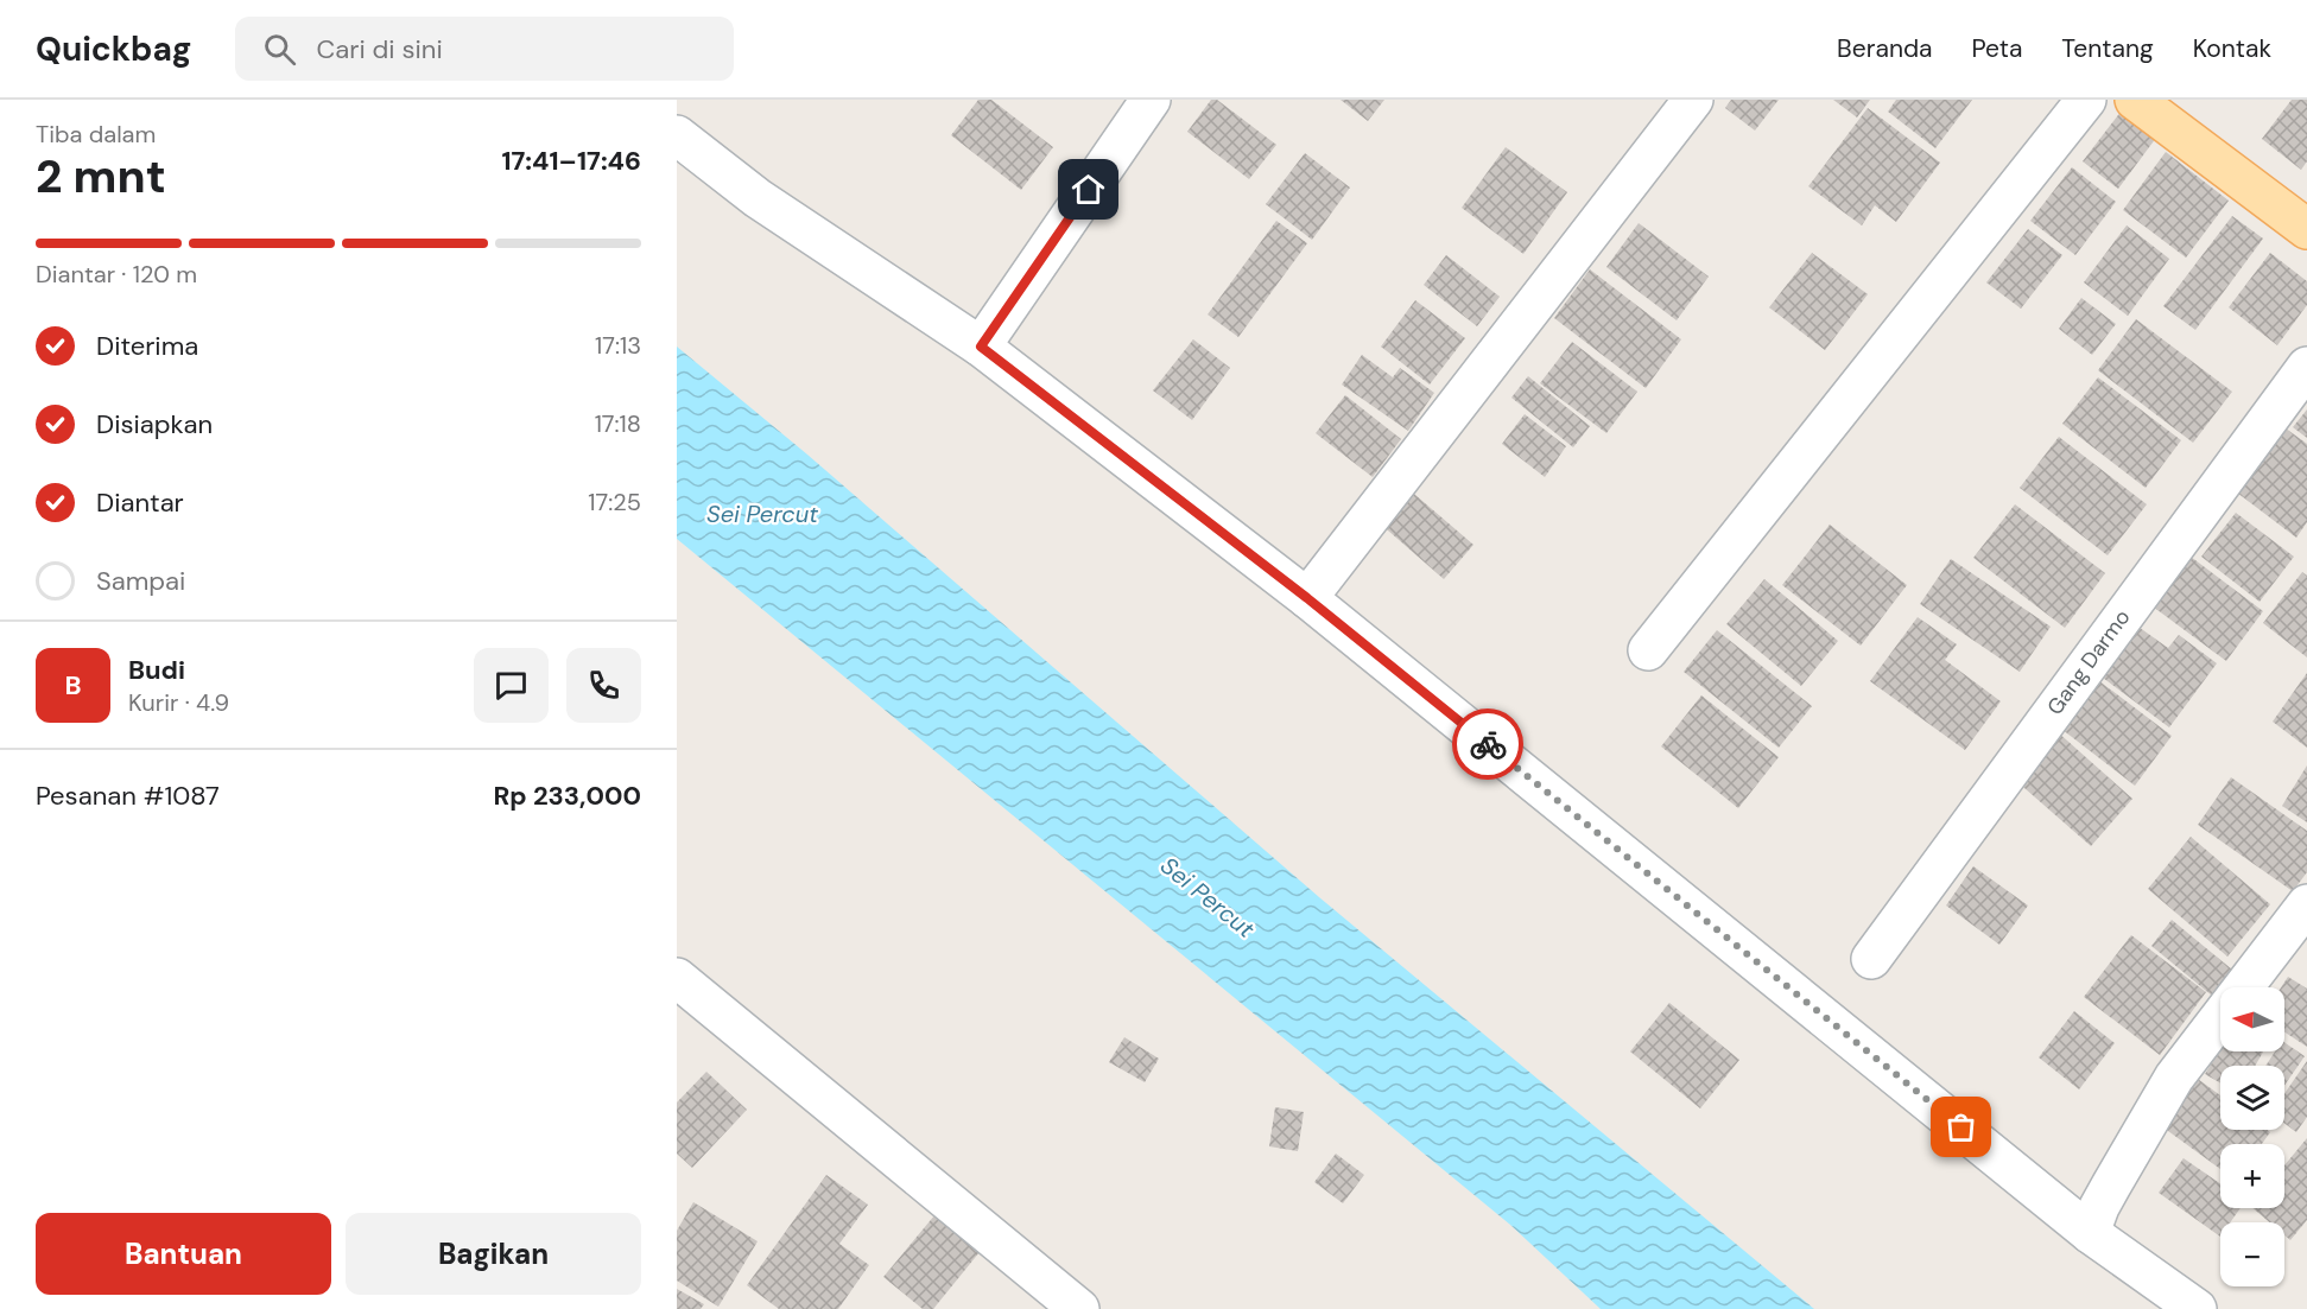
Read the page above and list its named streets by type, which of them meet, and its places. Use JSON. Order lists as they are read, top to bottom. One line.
{"streets":{"street":["Gang Darmo"]},"water":["Sei Percut"],"north":"left","page":{"header":"Quickbag","search":"Cari di sini","nav":["Beranda","Peta","Tentang","Kontak"],"heading":["2 mnt","Tiba dalam","17:41–17:46"],"panel":["Budi","Kurir · 4.9","Pesanan #1087","Rp 233,000"],"bar":"Diantar · 120 m","list":[["Diterima","17:13"],["Disiapkan","17:18"],["Diantar","17:25"],"Sampai"],"round":"B","map_buttons":["+","−"],"buttons":["Bantuan","Bagikan"]}}
